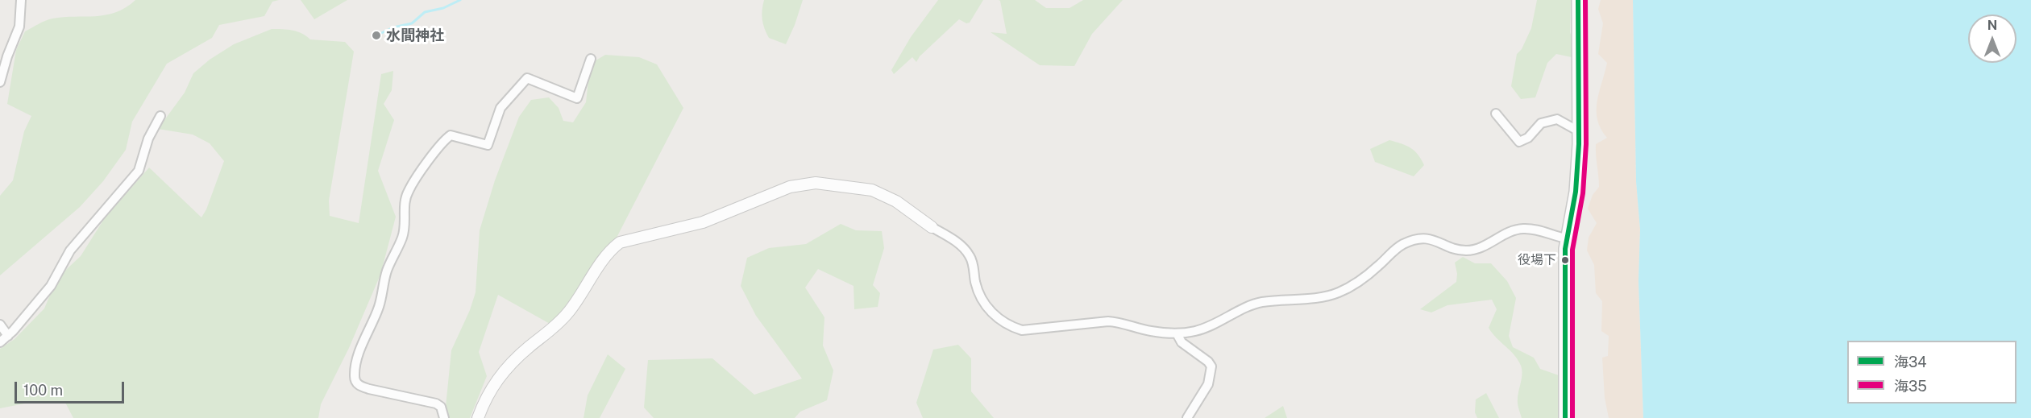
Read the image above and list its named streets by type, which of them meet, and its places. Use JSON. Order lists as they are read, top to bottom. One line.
{"places":["水間神社","役場下"],"lines":["transit line 海34","transit line 海35"],"legend":["海34","海35"],"scale_bar":"100 m","north":"top"}
